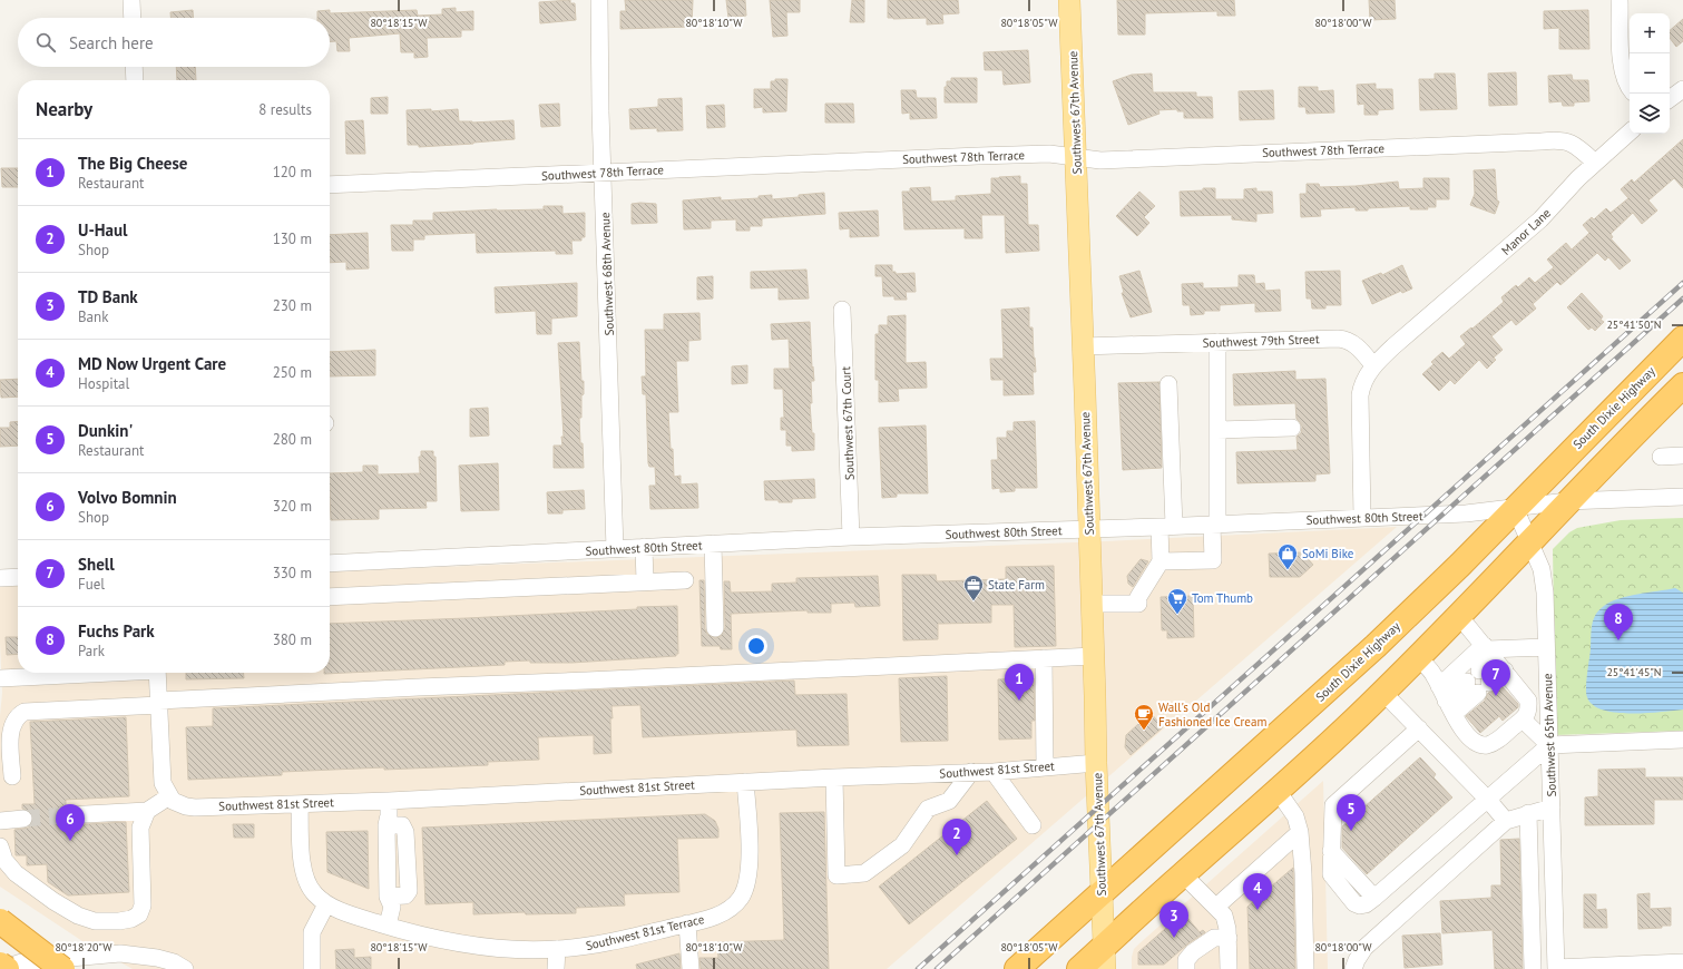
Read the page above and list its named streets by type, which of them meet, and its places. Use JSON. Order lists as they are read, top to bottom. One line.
{"streets":{"highway":["South Dixie Highway"],"main road":["Southwest 67th Avenue"],"street":["Southwest 78th Terrace","Manor Lane","Southwest 68th Avenue","Southwest 79th Street","Southwest 67th Court","Southwest 80th Street","Southwest 65th Avenue","Southwest 81st Street","Southwest 81st Terrace"]},"crossings":[["Southwest 67th Avenue","Southwest 78th Terrace"],["Southwest 67th Avenue","Southwest 79th Street"],["Southwest 67th Avenue","South Dixie Highway"],["Southwest 67th Avenue","Southwest 80th Street"],["Southwest 67th Avenue","Southwest 81st Street"],["Southwest 78th Terrace","Manor Lane"],["Southwest 78th Terrace","Southwest 68th Avenue"],["Manor Lane","Southwest 79th Street"],["Southwest 68th Avenue","Southwest 80th Street"],["South Dixie Highway","Southwest 80th Street"],["South Dixie Highway","Southwest 65th Avenue"],["Southwest 67th Court","Southwest 80th Street"],["Southwest 80th Street","Southwest 65th Avenue"],["Southwest 81st Street","Southwest 81st Terrace"]],"places":{"shop":["SoMi Bike"],"office":["State Farm"],"supermarket":["Tom Thumb"],"cafe":["Wall's Old Fashioned Ice Cream"]},"page":{"map_buttons":["+","−"],"search":"Search here","heading":["Nearby","8 results"],"list":[{"mark":"1","name":"The Big Cheese","note":"Restaurant","value":"120 m"},{"mark":"2","name":"U-Haul","note":"Shop","value":"130 m"},{"mark":"3","name":"TD Bank","note":"Bank","value":"230 m"},{"mark":"4","name":"MD Now Urgent Care","note":"Hospital","value":"250 m"},{"mark":"5","name":"Dunkin'","note":"Restaurant","value":"280 m"},{"mark":"6","name":"Volvo Bomnin","note":"Shop","value":"320 m"},{"mark":"7","name":"Shell","note":"Fuel","value":"330 m"},{"mark":"8","name":"Fuchs Park","note":"Park","value":"380 m"}],"pins":["8","7","1","5","6","2","4","3"]},"coordinates":["80°18'15\"W","80°18'10\"W","80°18'05\"W","80°18'00\"W","25°41'50\"N","25°41'45\"N","80°18'20\"W"]}
